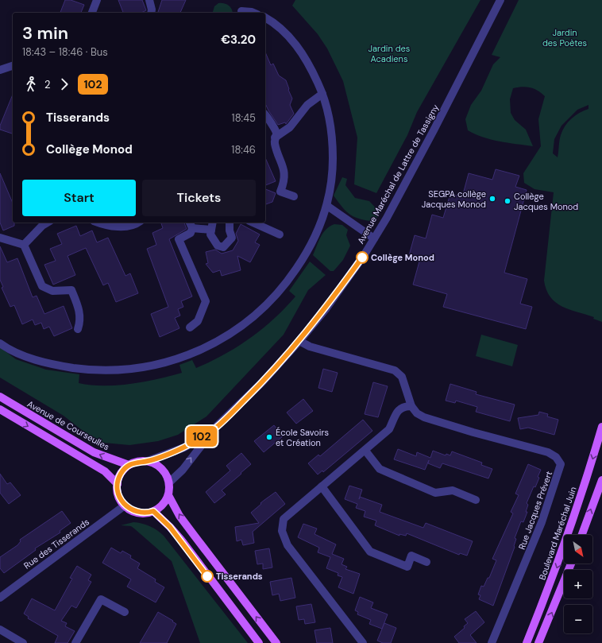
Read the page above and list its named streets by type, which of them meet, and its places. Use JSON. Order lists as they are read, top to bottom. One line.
{"streets":{"main road":["Avenue de Courseulles","Boulevard Maréchal Juin"],"street":["Avenue Maréchal de Lattre de Tassigny","Rue Jacques Prévert","Rue des Tisserands"]},"crossings":[["Avenue Maréchal de Lattre de Tassigny","Avenue de Courseulles"],["Avenue Maréchal de Lattre de Tassigny","Rue des Tisserands"],["Avenue de Courseulles","Rue des Tisserands"]],"parks":["Jardin des Poètes","Jardin des Acadiens"],"places":["SEGPA collège Jacques Monod","Collège Jacques Monod","Collège Monod","École Savoirs et Création","Tisserands"],"lines":["bus line 102"],"north":"bottom right","page":{"on_map":"102","heading":["3 min","18:43 – 18:46 · Bus","€3.20"],"legs":["2","102"],"list":[{"name":"Tisserands","value":"18:45"},{"name":"Collège Monod","value":"18:46"}],"buttons":["Start","Tickets"],"map_buttons":["+","−"]}}
